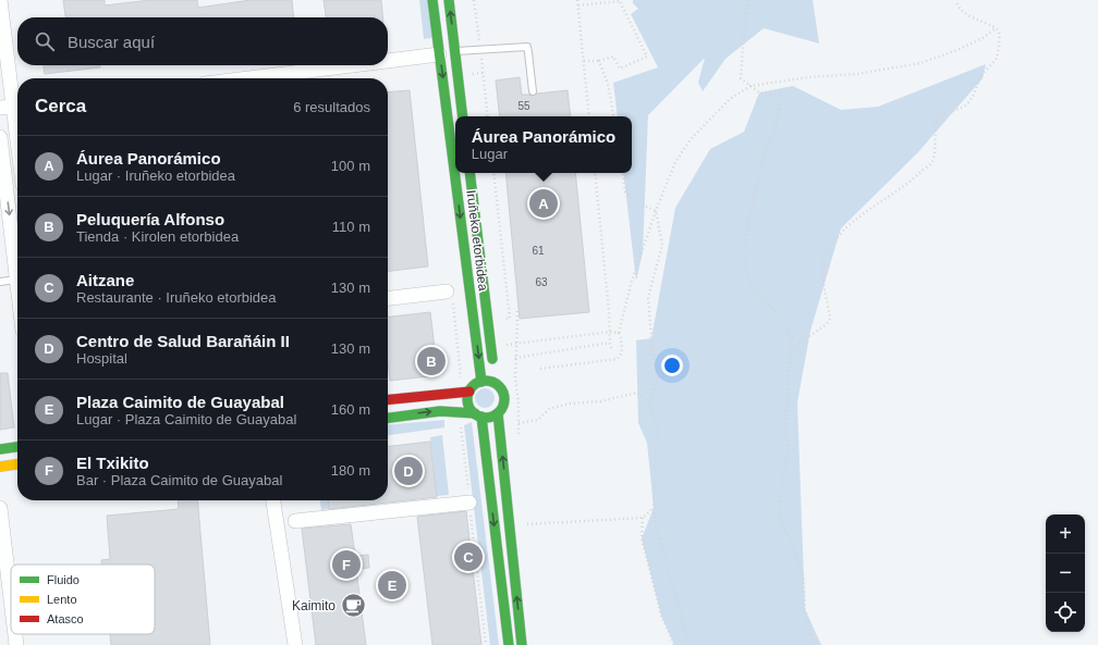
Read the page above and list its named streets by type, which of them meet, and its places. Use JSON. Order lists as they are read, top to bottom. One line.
{"streets":{"main road":["Iruñeko etorbidea"]},"places":{"cafe":["Kaimito"]},"house_numbers":["55","61","63"],"legend":["Fluido","Lento","Atasco"],"page":{"search":"Buscar aquí","heading":["Cerca","6 resultados"],"popup":["Áurea Panorámico","Lugar"],"list":[{"mark":"A","name":"Áurea Panorámico","note":"Lugar · Iruñeko etorbidea","value":"100 m"},{"mark":"B","name":"Peluquería Alfonso","note":"Tienda · Kirolen etorbidea","value":"110 m"},{"mark":"C","name":"Aitzane","note":"Restaurante · Iruñeko etorbidea","value":"130 m"},{"mark":"D","name":"Centro de Salud Barañáin II","note":"Hospital","value":"130 m"},{"mark":"E","name":"Plaza Caimito de Guayabal","note":"Lugar · Plaza Caimito de Guayabal","value":"160 m"},{"mark":"F","name":"El Txikito","note":"Bar · Plaza Caimito de Guayabal","value":"180 m"}],"pins":["A","B","D","C","F","E"],"map_buttons":["+","−"]}}
